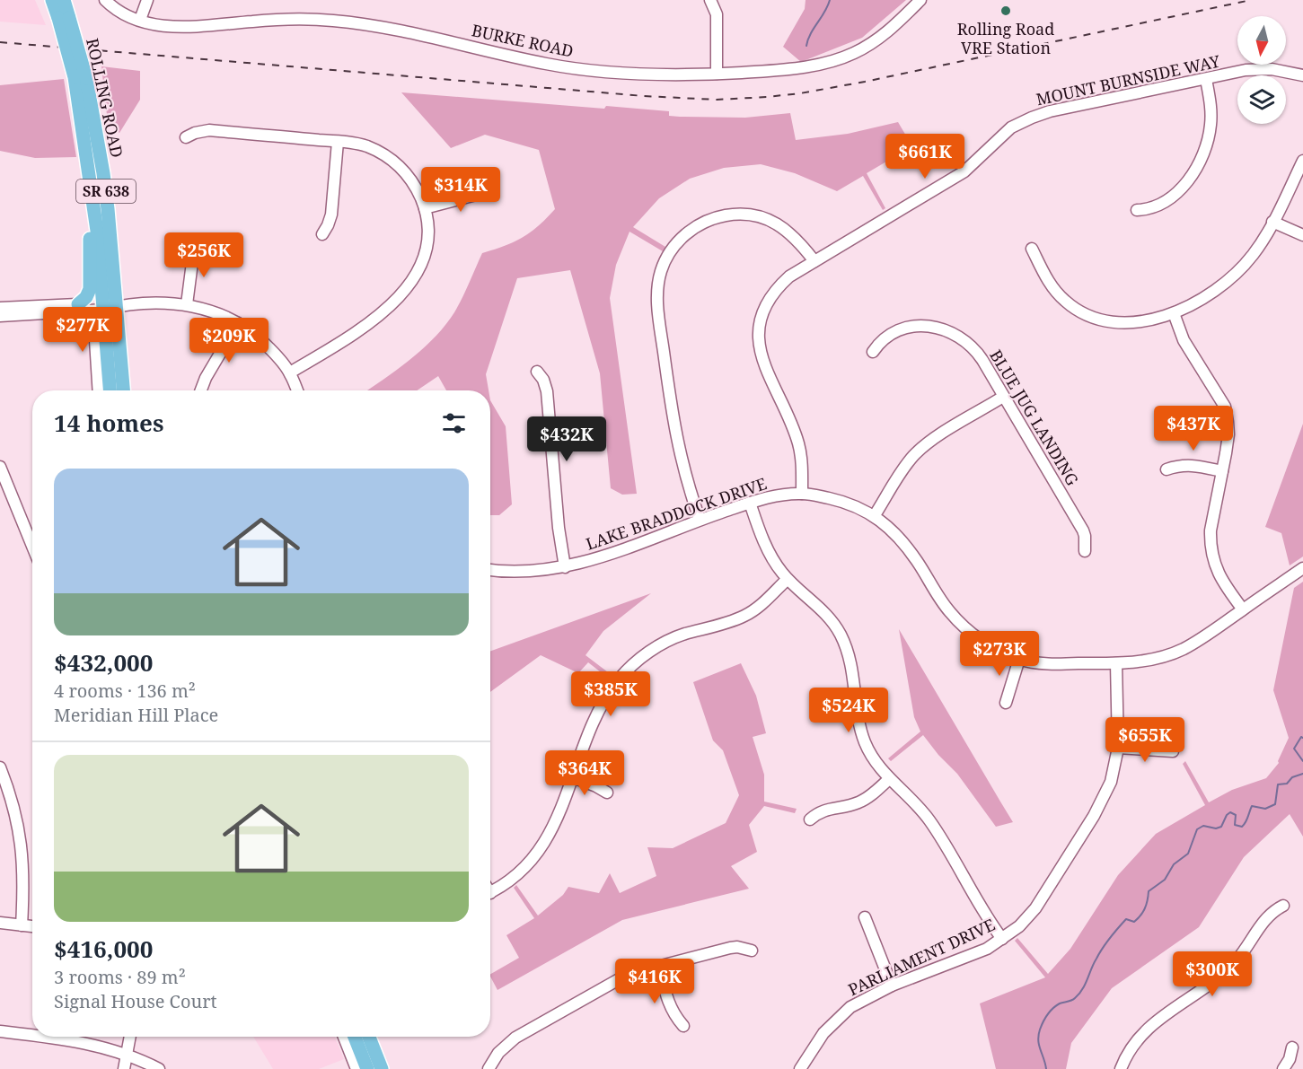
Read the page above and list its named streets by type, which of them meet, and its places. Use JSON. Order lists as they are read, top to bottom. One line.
{"streets":{"main road":["ROLLING ROAD","SR 638"],"street":["BURKE ROAD","MOUNT BURNSIDE WAY","BLUE JUG LANDING","LAKE BRADDOCK DRIVE","PARLIAMENT DRIVE"]},"crossings":[["MOUNT BURNSIDE WAY","LAKE BRADDOCK DRIVE"],["LAKE BRADDOCK DRIVE","PARLIAMENT DRIVE"]],"places":["Rolling Road VRE Station"],"north":"bottom","page":{"price":["$661K","$314K","$256K","$277K","$209K","$437K","$432K","$273K","$385K","$524K","$655K","$364K","$300K","$416K"],"heading":"14 homes","list":[{"name":"$432,000","note":"4 rooms · 136 m² · Meridian Hill Place"},{"name":"$416,000","note":"3 rooms · 89 m² · Signal House Court"}]}}
